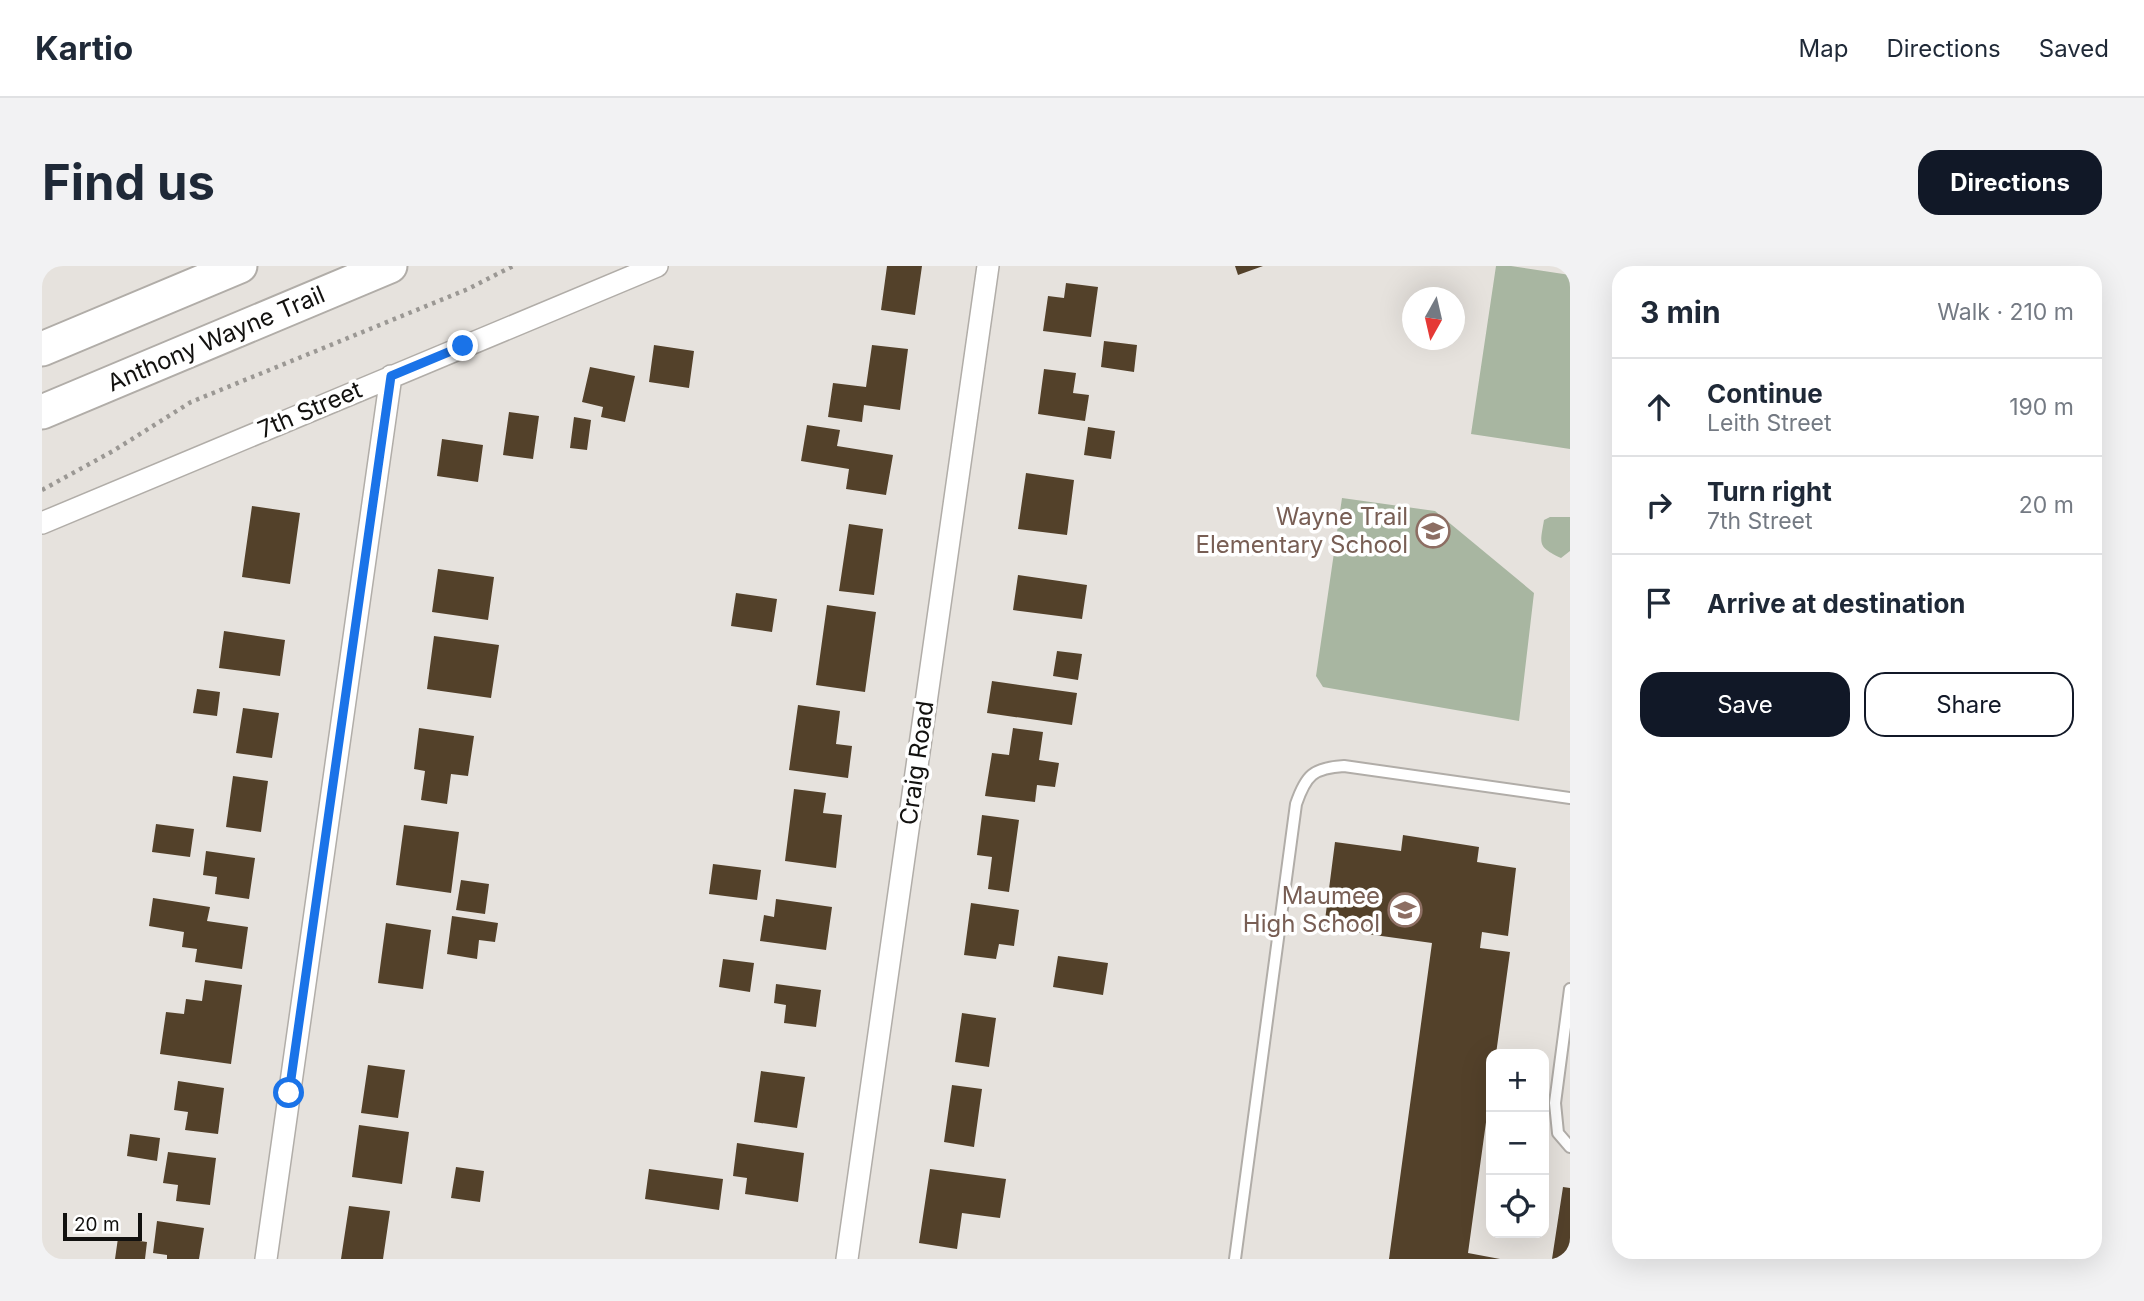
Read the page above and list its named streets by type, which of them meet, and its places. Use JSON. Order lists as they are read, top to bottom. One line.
{"streets":{"highway":["Anthony Wayne Trail"],"street":["7th Street","Craig Road"]},"places":{"school or university":["Wayne Trail Elementary School","Maumee High School"]},"scale_bar":"20 m","north":"bottom","page":{"header":"Kartio","nav":["Map","Directions","Saved"],"buttons":["Directions",["Save","Share"]],"title":"Find us","heading":["3 min","Walk · 210 m"],"list":[["Continue","Leith Street","190 m"],["Turn right","7th Street","20 m"],"Arrive at destination"],"map_buttons":["+","−"],"scale":"20 m"}}
